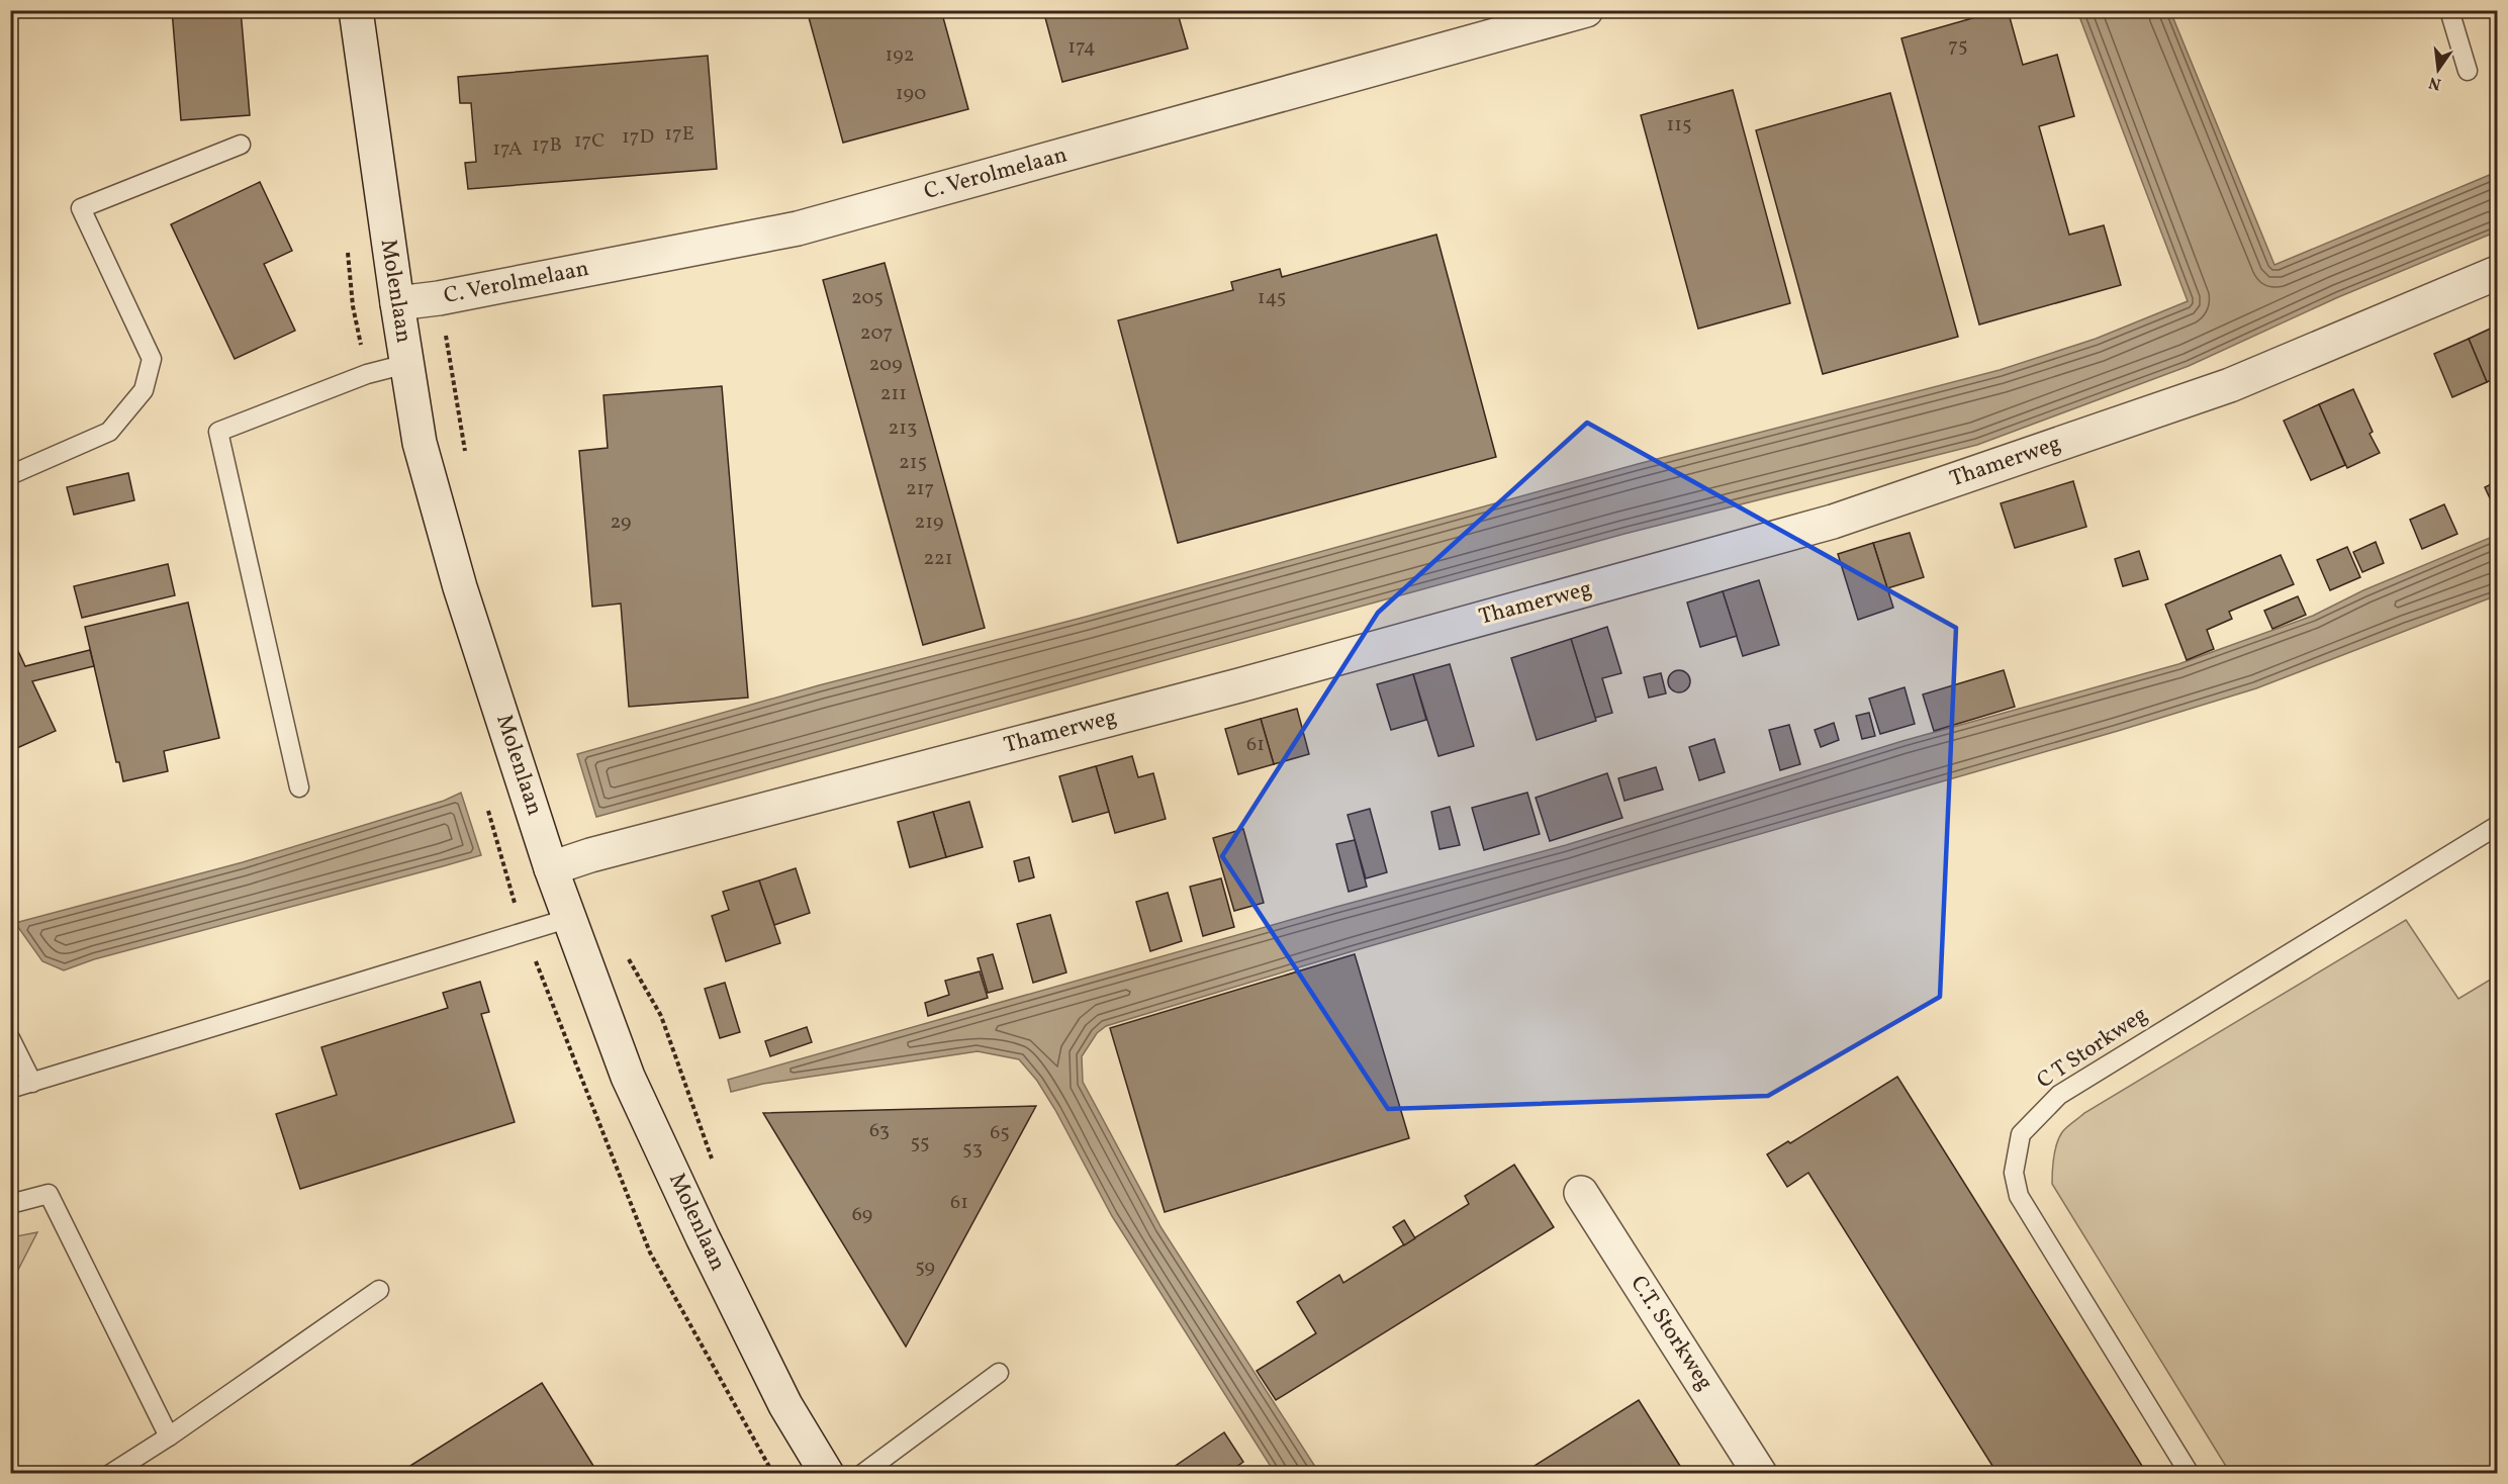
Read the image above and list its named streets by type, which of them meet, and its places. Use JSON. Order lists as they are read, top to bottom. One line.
{"streets":{"street":["C. Verolmelaan","Molenlaan","Thamerweg","C.T. Storkweg"],"lane":["C T Storkweg"]},"crossings":[["C. Verolmelaan","Molenlaan"],["Molenlaan","Thamerweg"]],"house_numbers":["75","174","192","190","115","17E","17D","17C","17B","17A","205","145","207","209","211","213","215","217","29","219","221","61","63","65","55","53","61","69","59"],"north":"bottom"}
